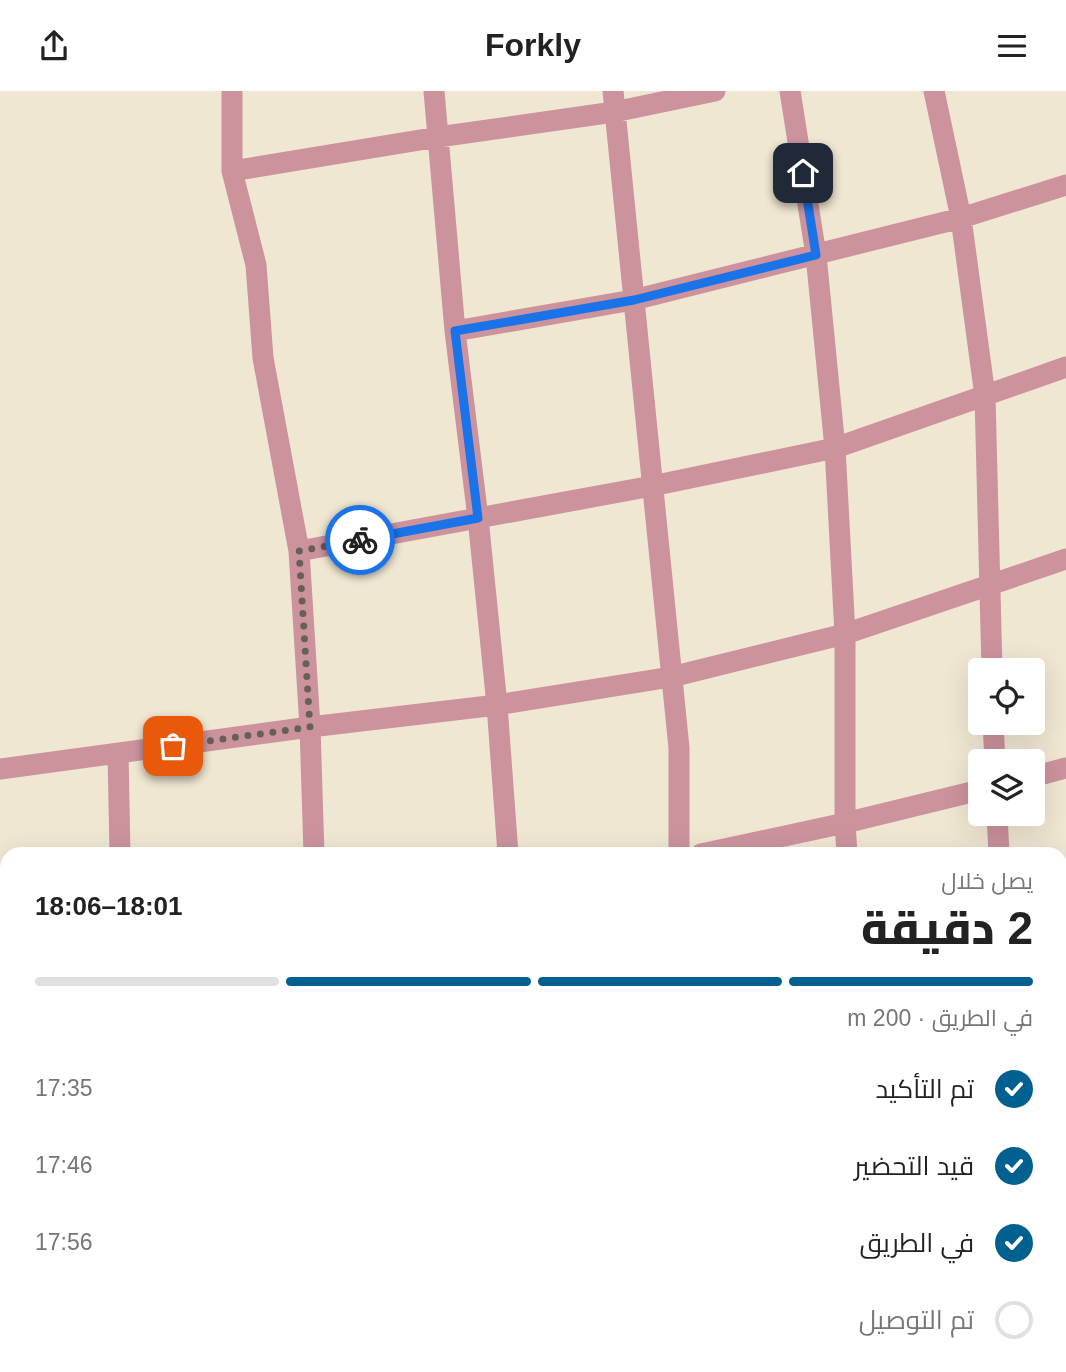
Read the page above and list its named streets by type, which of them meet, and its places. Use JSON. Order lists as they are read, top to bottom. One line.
{"page":{"header":"Forkly","heading":["2 دقيقة","يصل خلال","18:01–18:06"],"bar":"في الطريق · 200 m","list":[["تم التأكيد","17:35"],["قيد التحضير","17:46"],["في الطريق","17:56"],"تم التوصيل"]}}
